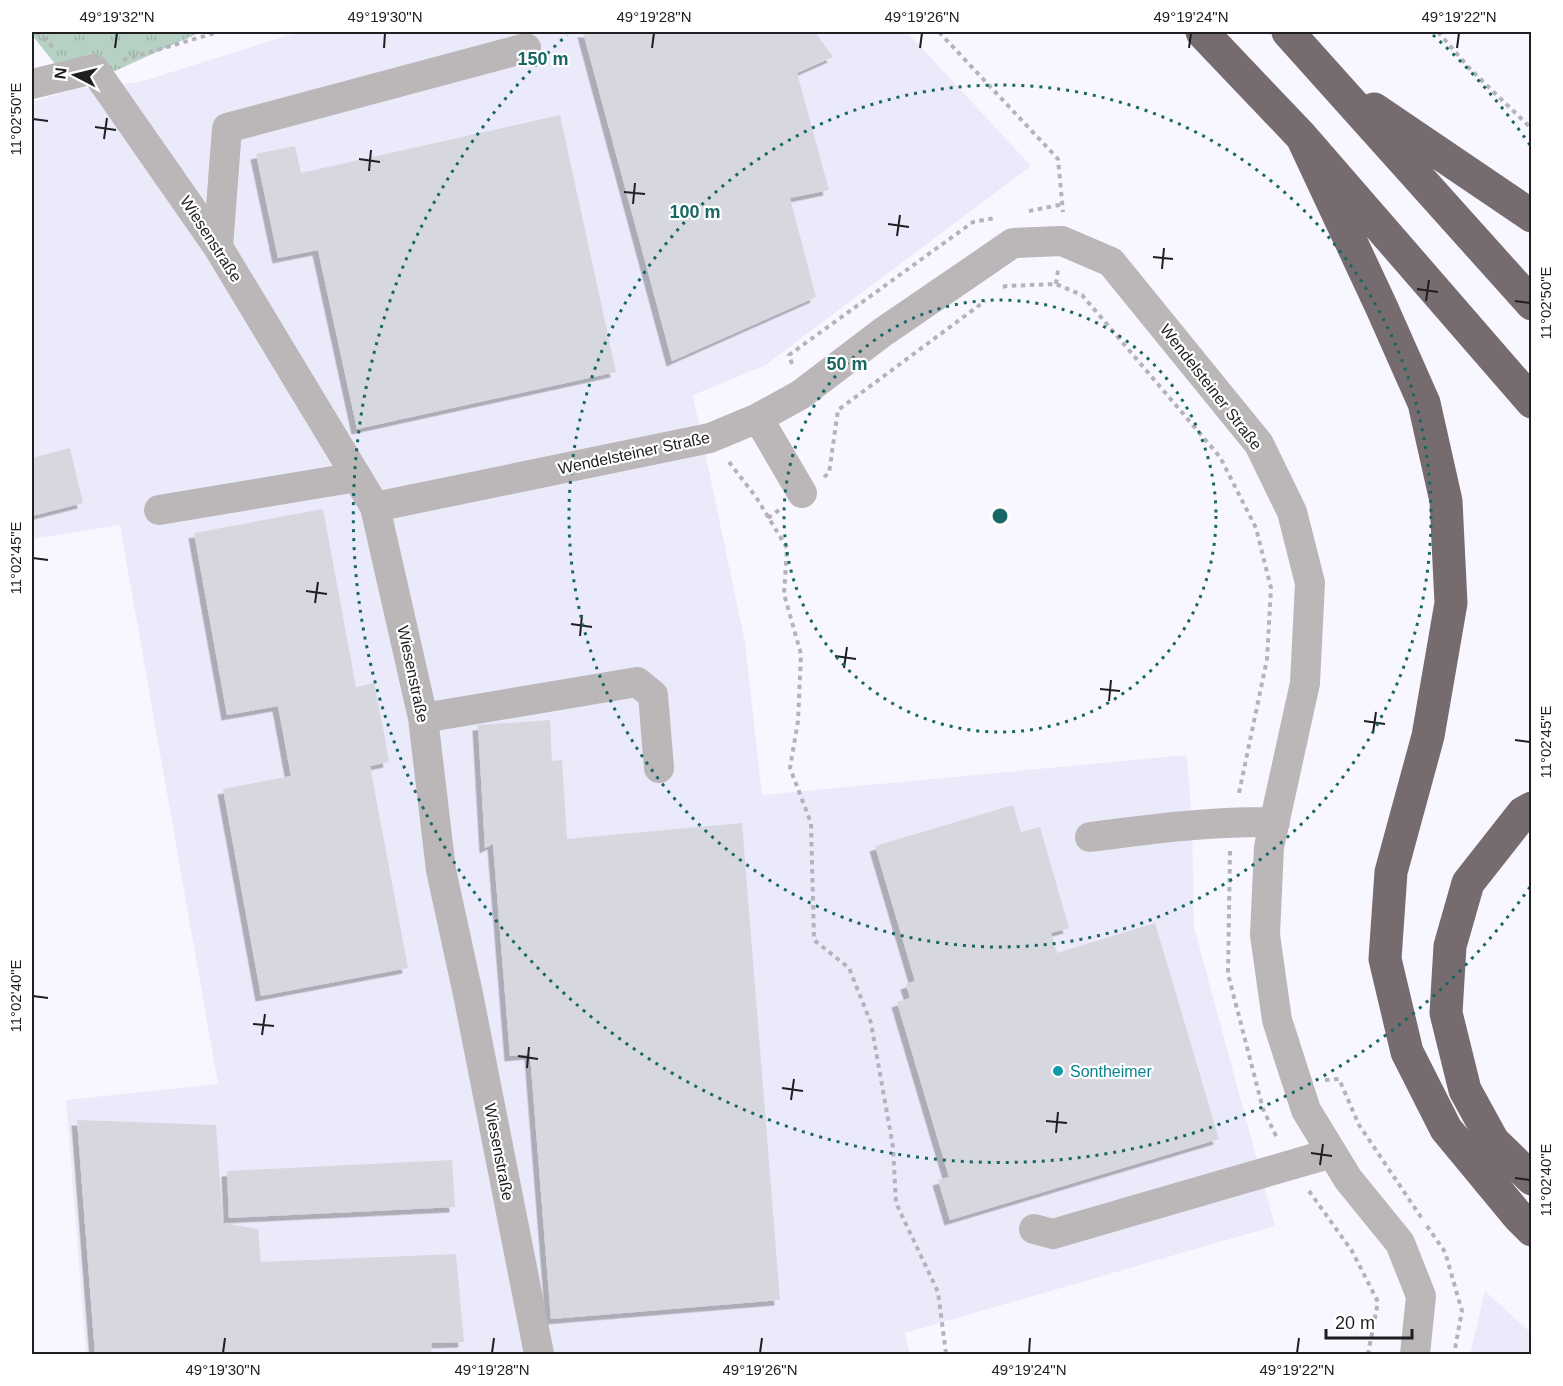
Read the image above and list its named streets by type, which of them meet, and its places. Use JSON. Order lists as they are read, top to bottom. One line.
{"streets":{"street":["Wiesenstraße","Wendelsteiner Straße"]},"crossings":[["Wiesenstraße","Wendelsteiner Straße"]],"places":["Sontheimer"],"scale_bar":"20 m","north":"left","coordinates":["49°19'32\"N","49°19'30\"N","49°19'28\"N","49°19'26\"N","49°19'24\"N","49°19'22\"N","11°02'50\"E","11°02'45\"E","11°02'40\"E"],"rings":["150 m","100 m","50 m"]}
